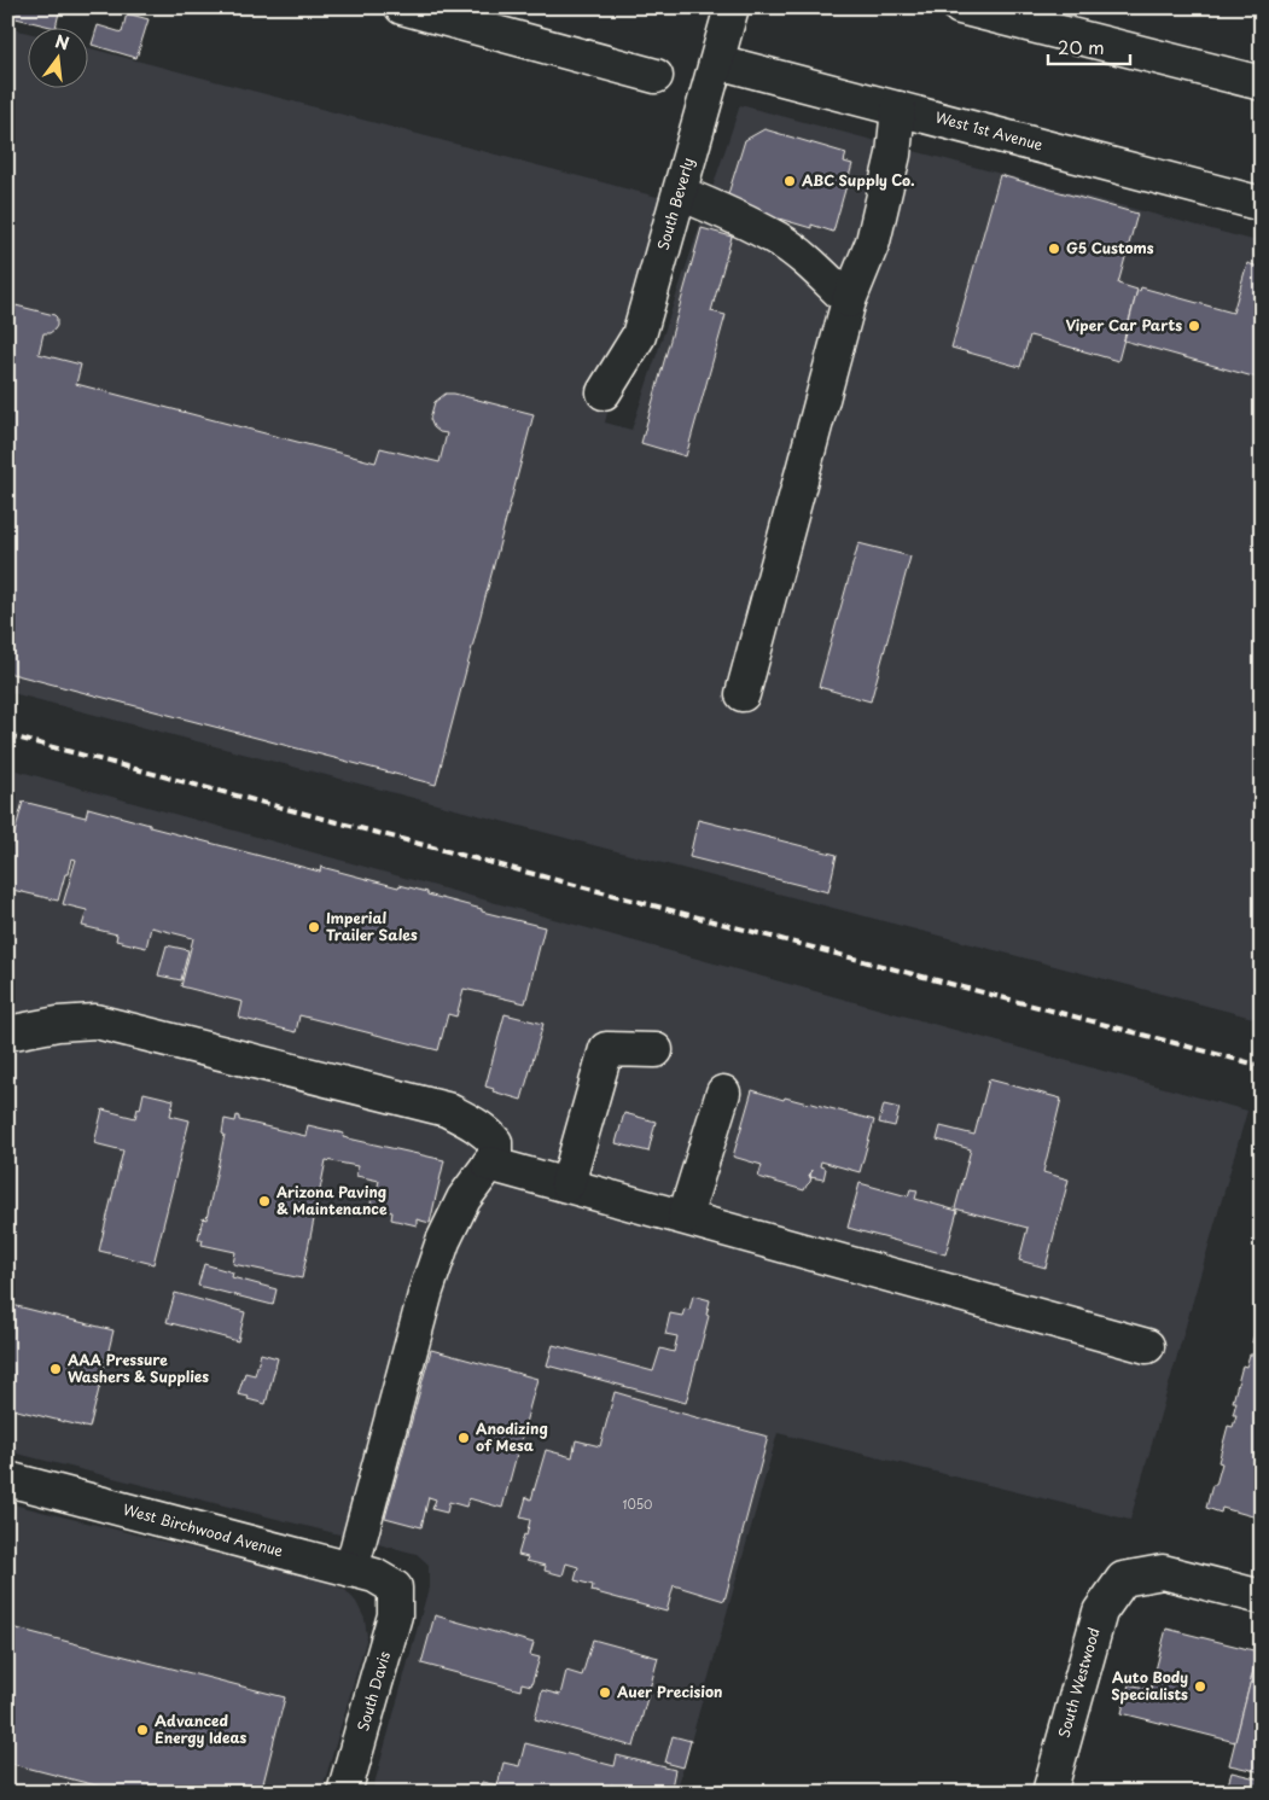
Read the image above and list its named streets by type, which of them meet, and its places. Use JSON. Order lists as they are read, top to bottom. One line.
{"streets":{"street":["West 1st Avenue","South Beverly","West Birchwood Avenue","South Westwood","South Davis"]},"crossings":[["West 1st Avenue","South Beverly"],["West Birchwood Avenue","South Davis"]],"places":["ABC Supply Co.","G5 Customs","Viper Car Parts","Imperial Trailer Sales","Arizona Paving & Maintenance","AAA Pressure Washers & Supplies","Anodizing of Mesa","Auto Body Specialists","Auer Precision","Advanced Energy Ideas"],"house_numbers":["1050"],"scale_bar":"20 m","north":"top"}
